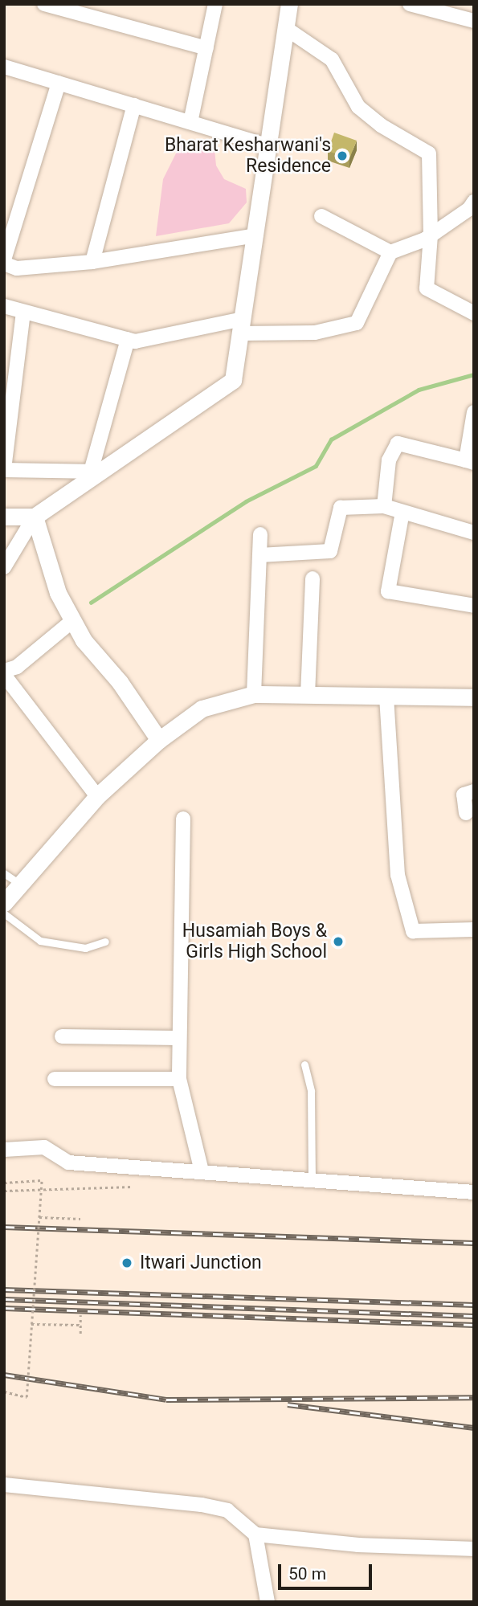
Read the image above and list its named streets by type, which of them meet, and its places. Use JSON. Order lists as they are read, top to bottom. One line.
{"places":["Bharat Kesharwani's Residence","Husamiah Boys & Girls High School","Itwari Junction"],"scale_bar":"50 m"}
